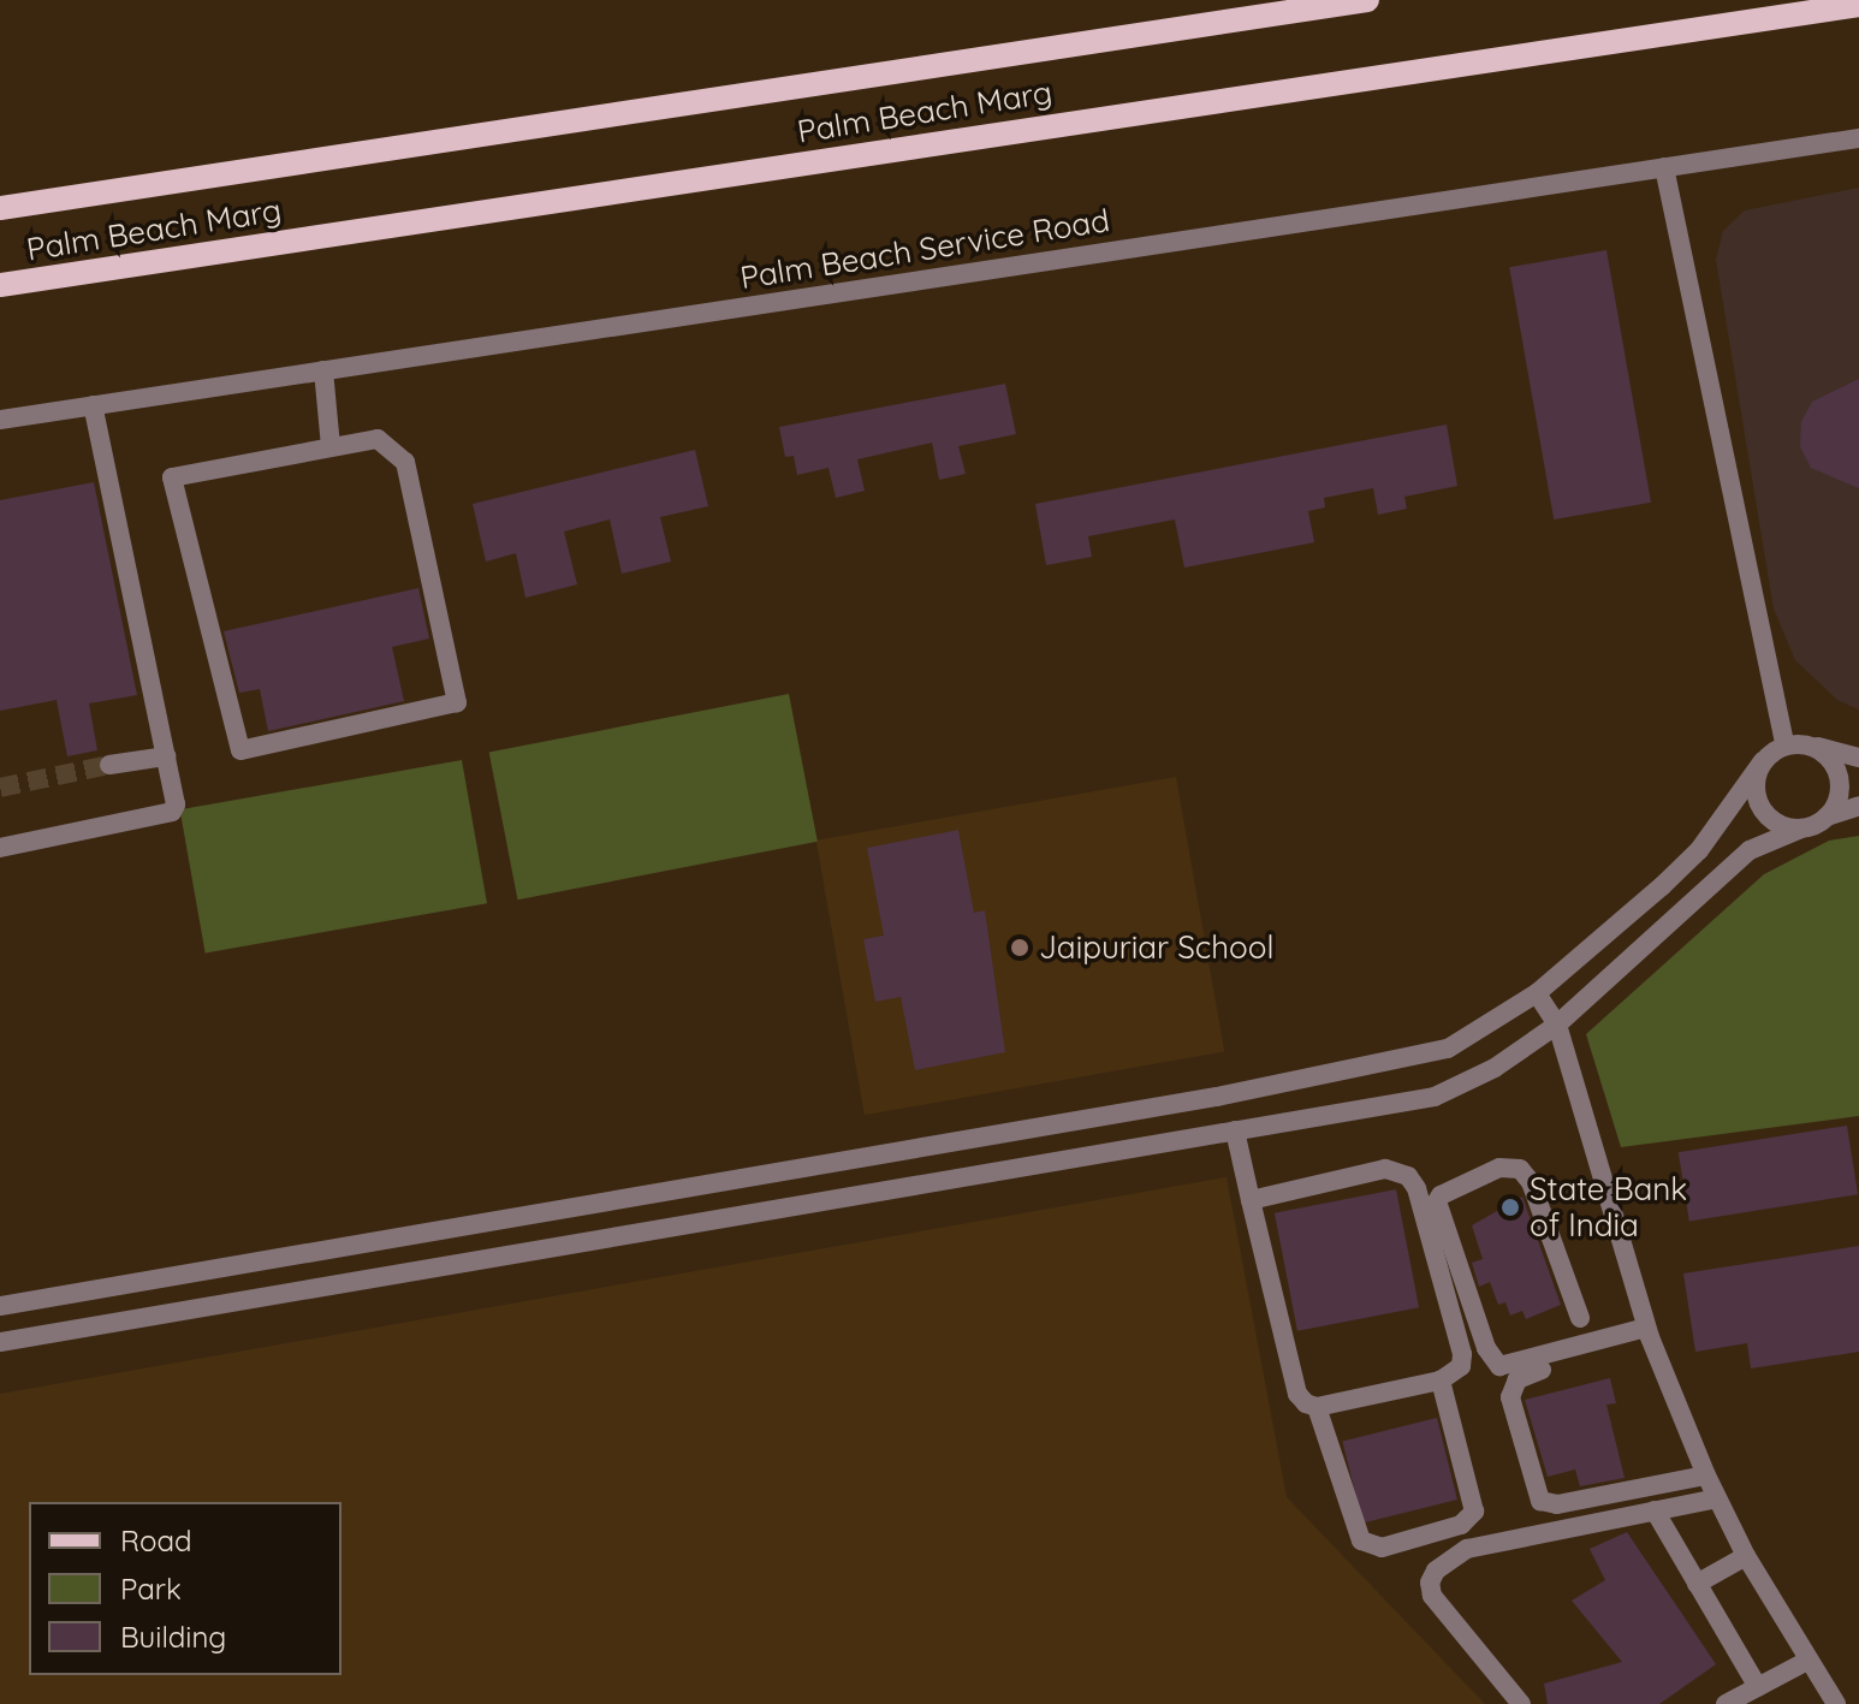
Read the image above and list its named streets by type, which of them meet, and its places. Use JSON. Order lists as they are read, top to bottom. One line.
{"streets":{"main road":["Palm Beach Marg"],"street":["Palm Beach Service Road"]},"places":["Jaipuriar School","State Bank of India"],"legend":["Road","Park","Building"]}
